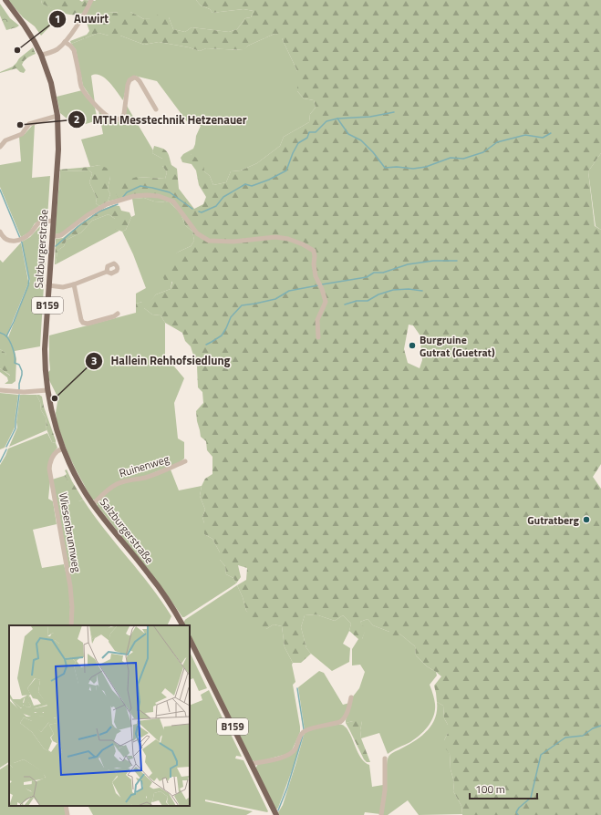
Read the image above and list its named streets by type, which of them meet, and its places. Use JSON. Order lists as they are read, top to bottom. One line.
{"streets":{"main road":["Salzburgerstraße","B159"],"street":["Ruinenweg","Wiesenbrunnweg"]},"crossings":[["Salzburgerstraße","Ruinenweg"],["Salzburgerstraße","Wiesenbrunnweg"]],"places":["Auwirt","MTH Messtechnik Hetzenauer","Burgruine Gutrat (Guetrat)","Hallein Rehhofsiedlung","Gutratberg"],"scale_bar":"100 m"}
